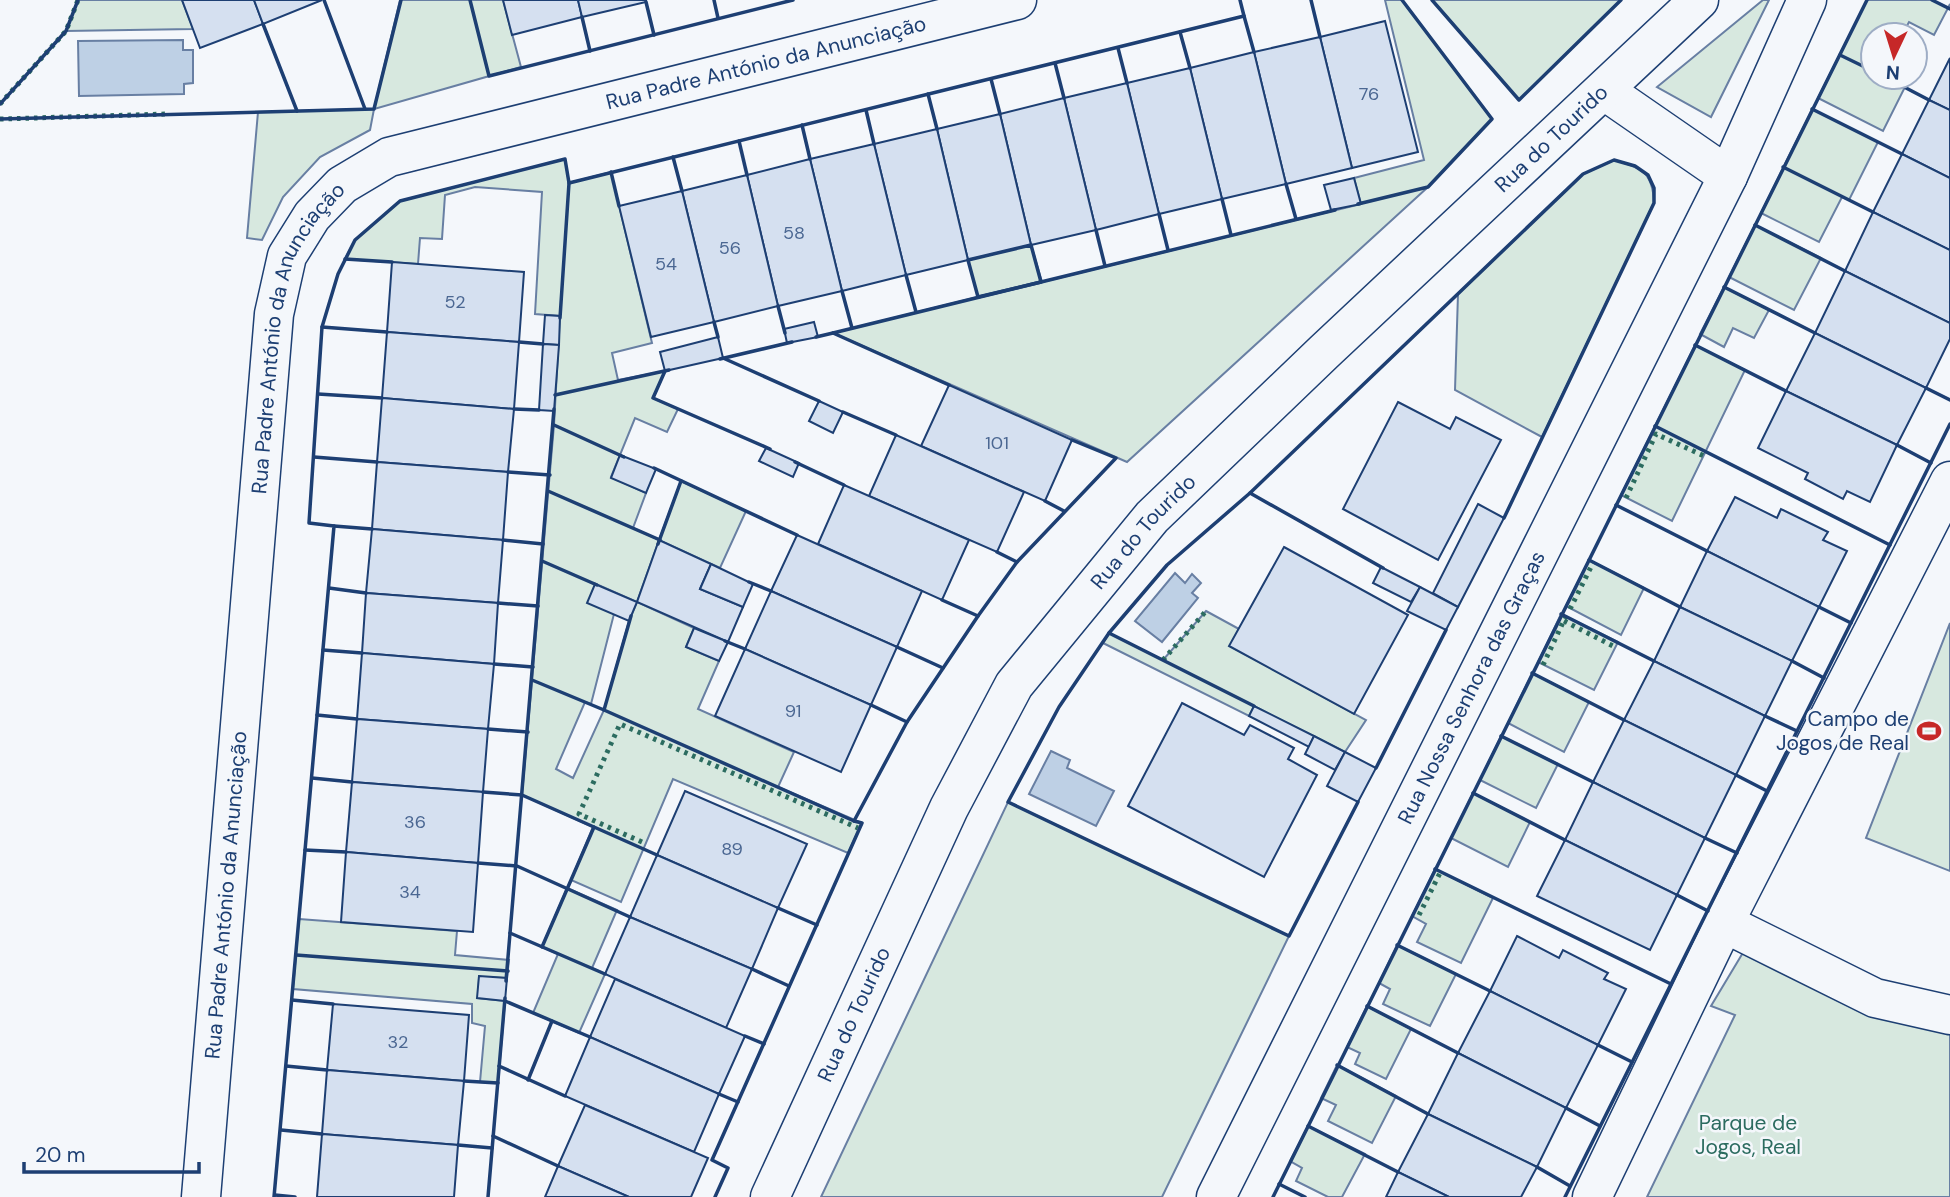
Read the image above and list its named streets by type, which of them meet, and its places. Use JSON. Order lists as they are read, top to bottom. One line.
{"streets":{"street":["Rua Padre António da Anunciação","Rua do Tourido","Rua Nossa Senhora das Graças"]},"parks":["Parque de Jogos, Real"],"places":{"sports":["Campo de Jogos de Real"]},"house_numbers":["76","58","56","54","52","101","91","36","89","34","32"],"scale_bar":"20 m","north":"bottom"}
